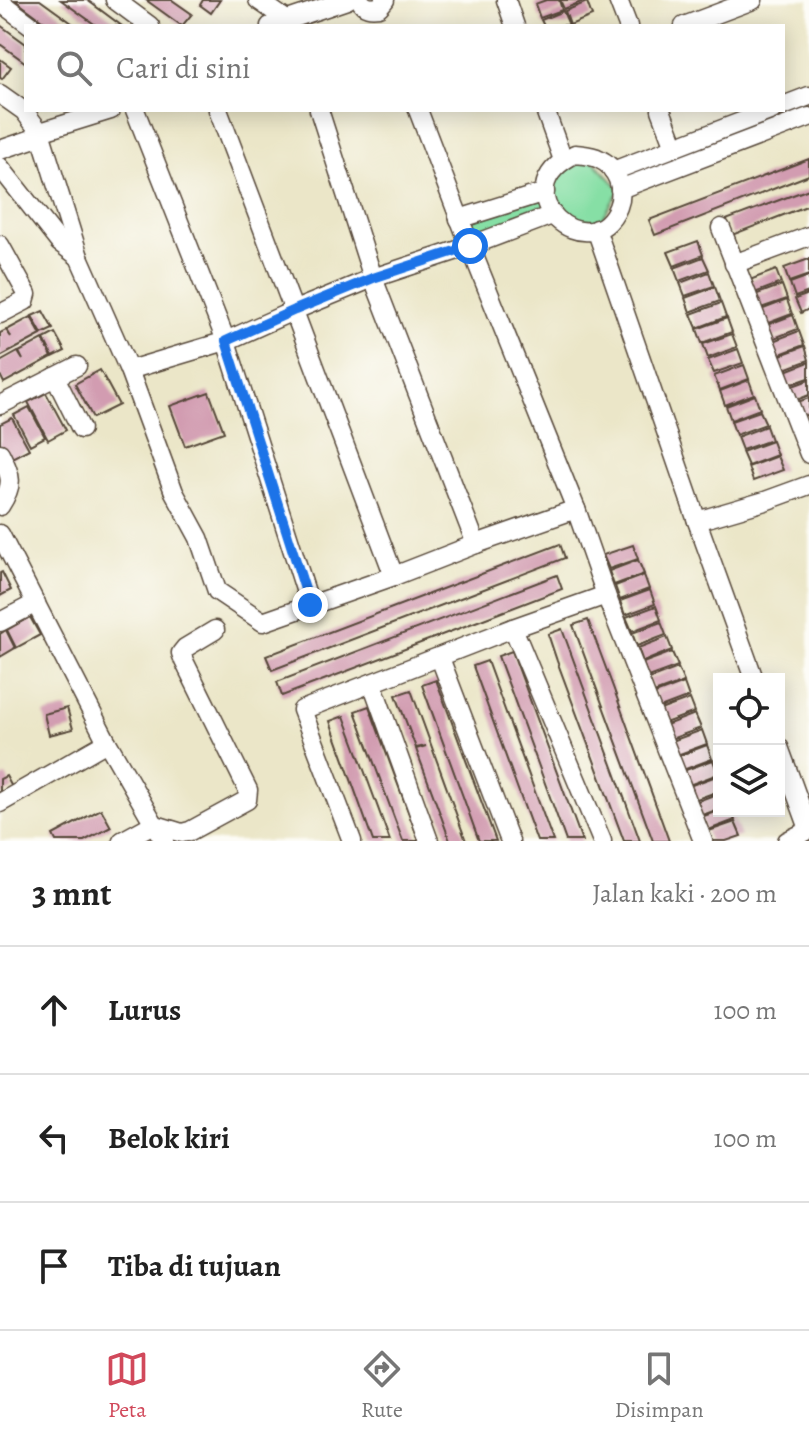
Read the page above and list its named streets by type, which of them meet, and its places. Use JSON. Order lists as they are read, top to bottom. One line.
{"page":{"search":"Cari di sini","heading":["3 mnt","Jalan kaki · 200 m"],"list":[["Lurus","100 m"],["Belok kiri","100 m"],"Tiba di tujuan"],"nav":["Peta","Rute","Disimpan"]}}
